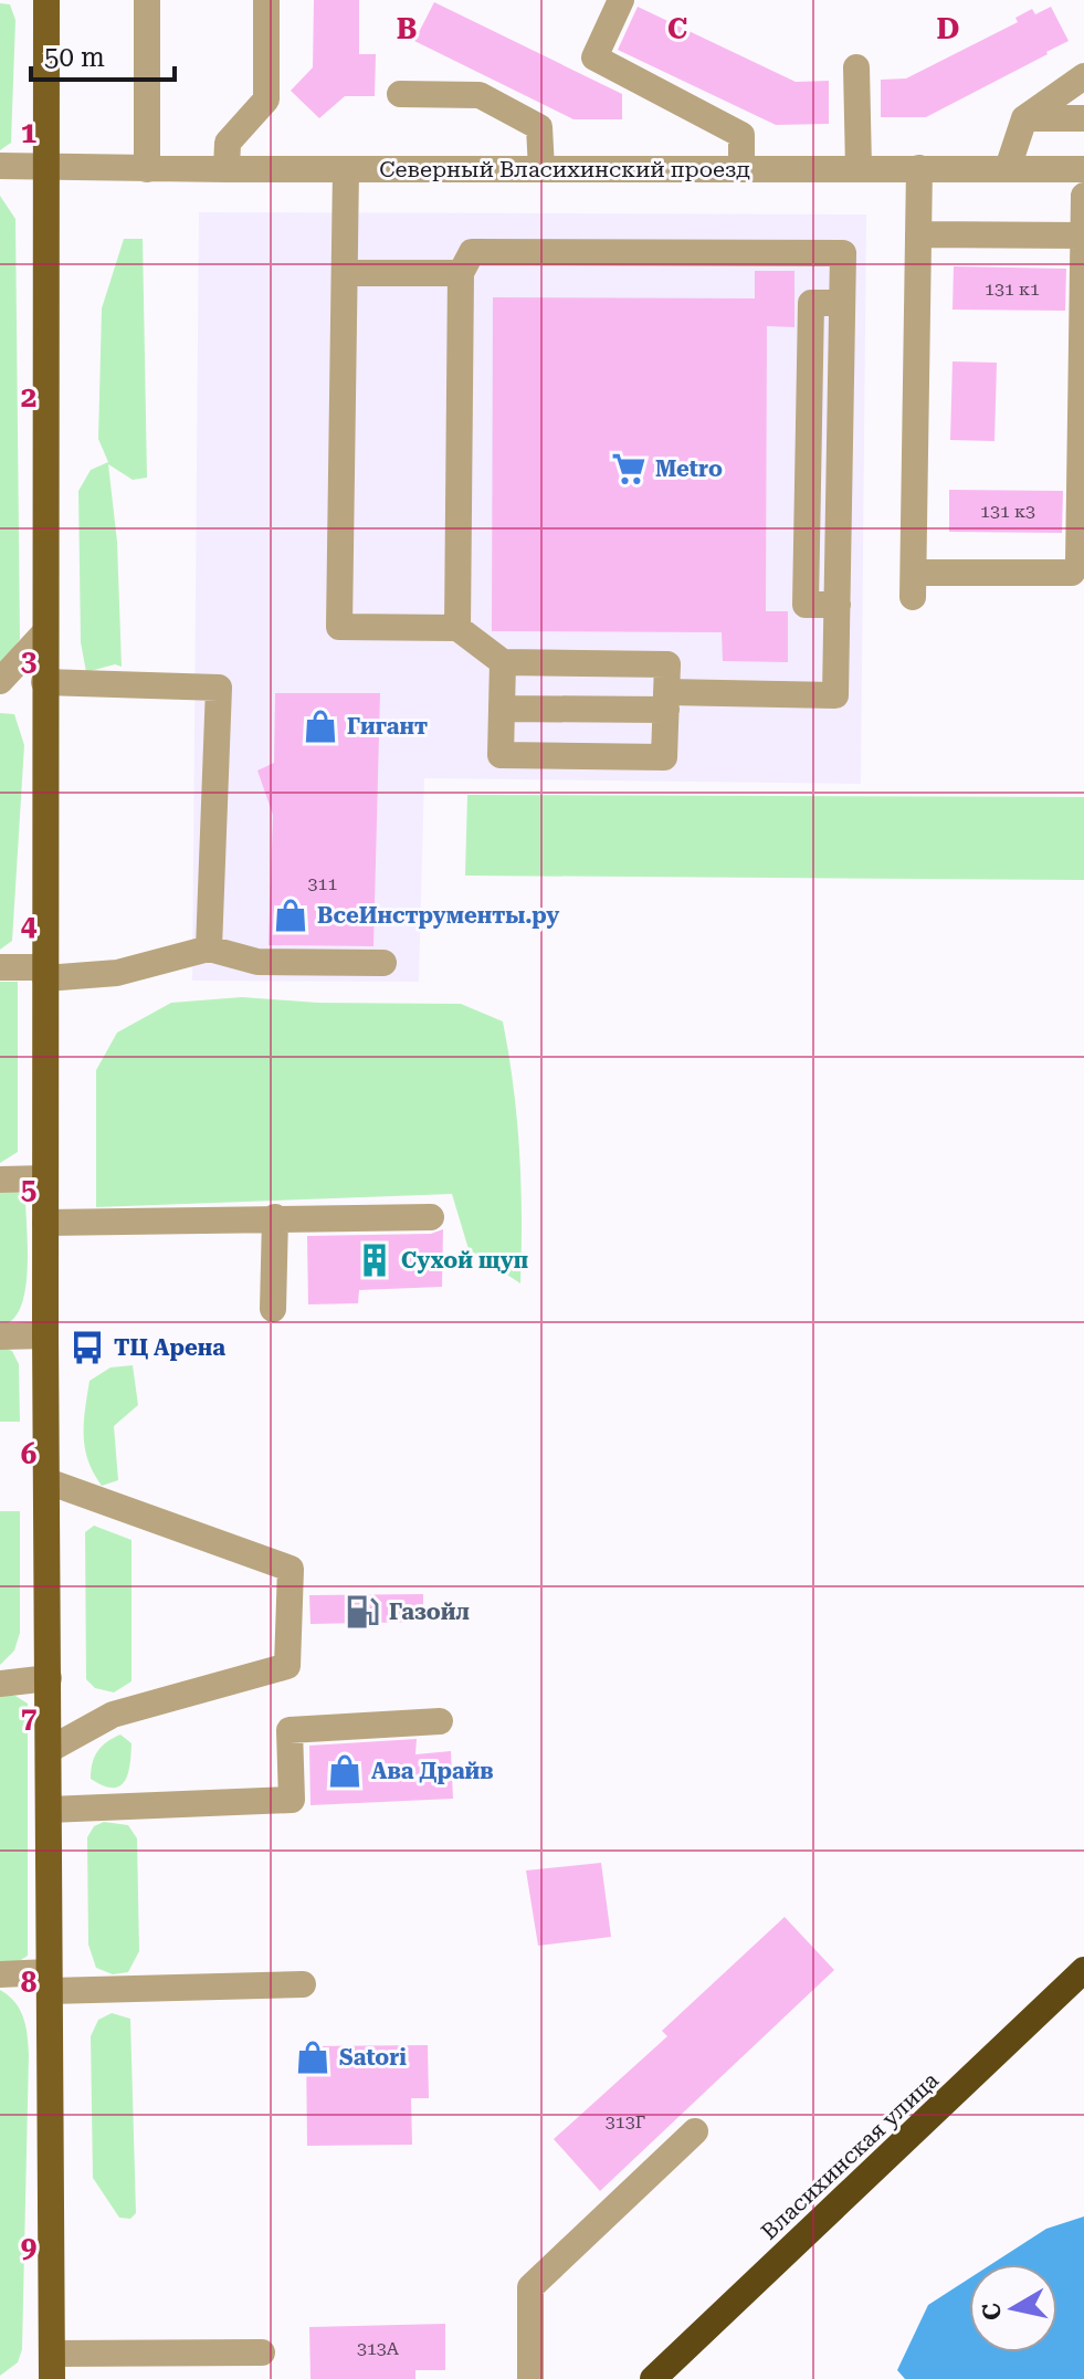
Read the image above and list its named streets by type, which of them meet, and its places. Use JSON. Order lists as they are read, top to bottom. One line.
{"streets":{"highway":["Власихинская улица"],"street":["Северный Власихинский проезд"]},"places":{"supermarket":["Metro"],"shop":["Гигант","ВсеИнструменты.ру","Ава Драйв","Satori"],"building":["Сухой щуп"],"bus stop":["ТЦ Арена"],"fuel station":["Газойл"]},"house_numbers":["131 к1","131 к3","311","313Г","313А"],"scale_bar":"50 m","north":"left","grid":{"columns":["B","C","D"],"rows":["1","2","3","4","5","6","7","8","9"]}}
